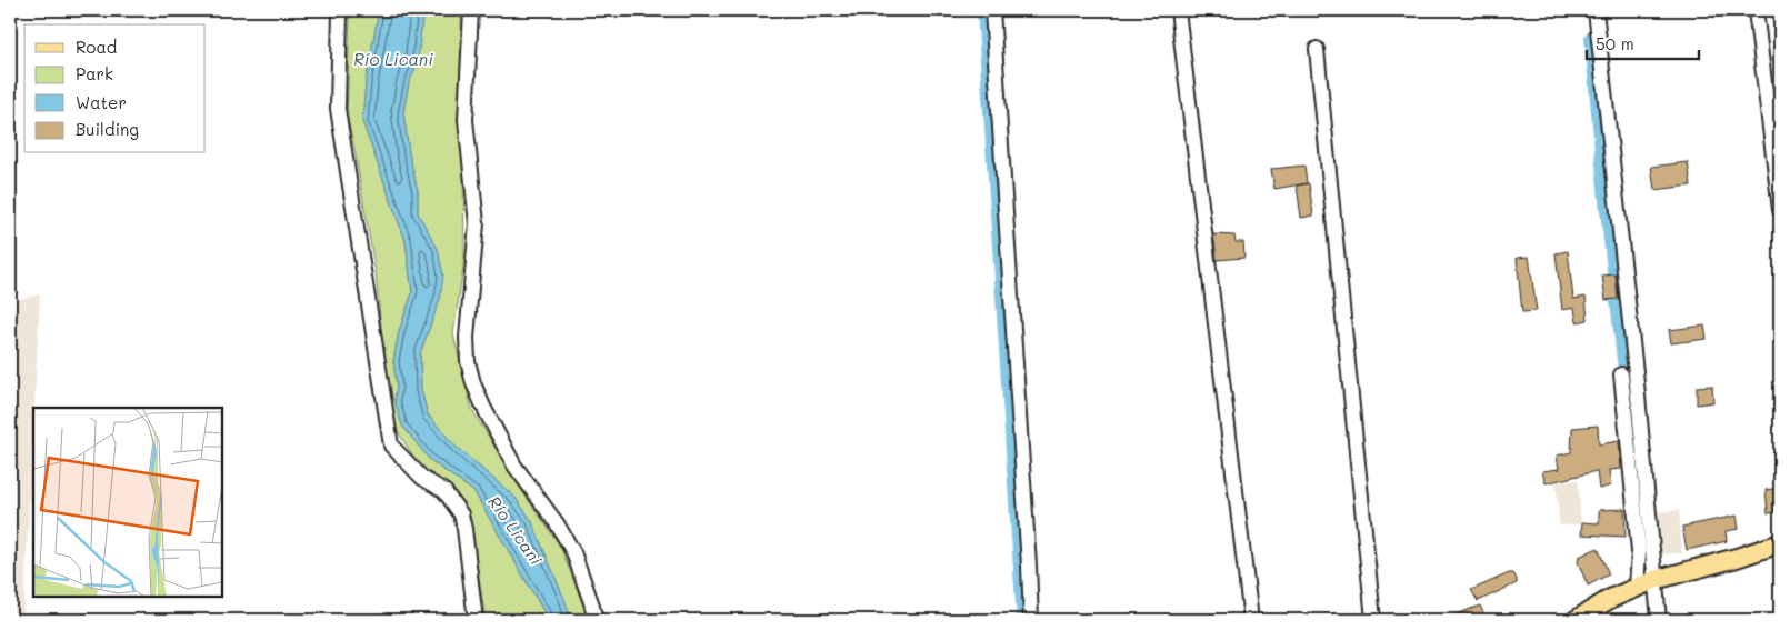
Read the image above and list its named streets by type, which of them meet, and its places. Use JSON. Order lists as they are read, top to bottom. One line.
{"water":["Río Licani"],"legend":["Road","Park","Water","Building"],"scale_bar":"50 m"}
